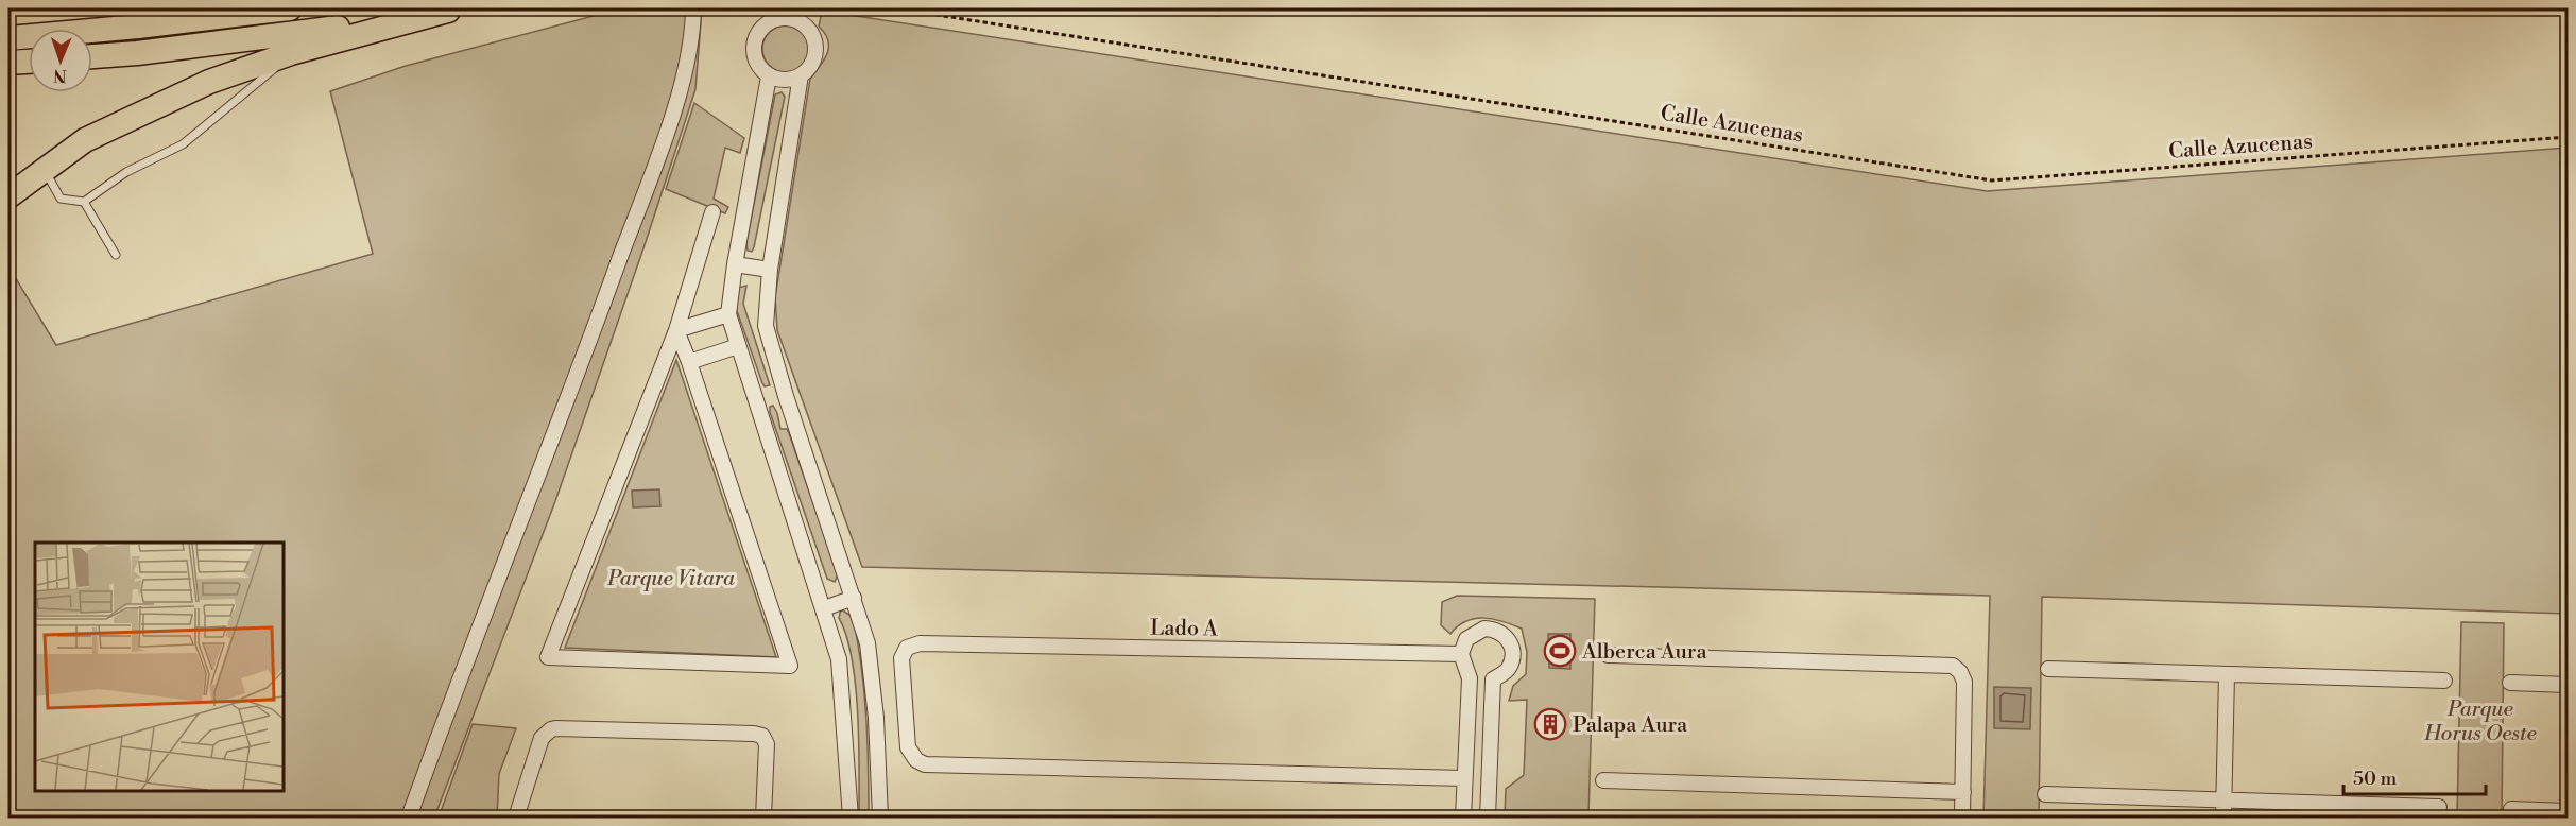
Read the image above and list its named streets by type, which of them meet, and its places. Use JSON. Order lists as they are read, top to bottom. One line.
{"streets":{"street":["Lado A"],"path":["Calle Azucenas"]},"parks":["Parque Vitara","Parque Horus Oeste"],"places":{"sports":["Alberca Aura"],"building":["Palapa Aura"]},"scale_bar":"50 m","north":"bottom"}
